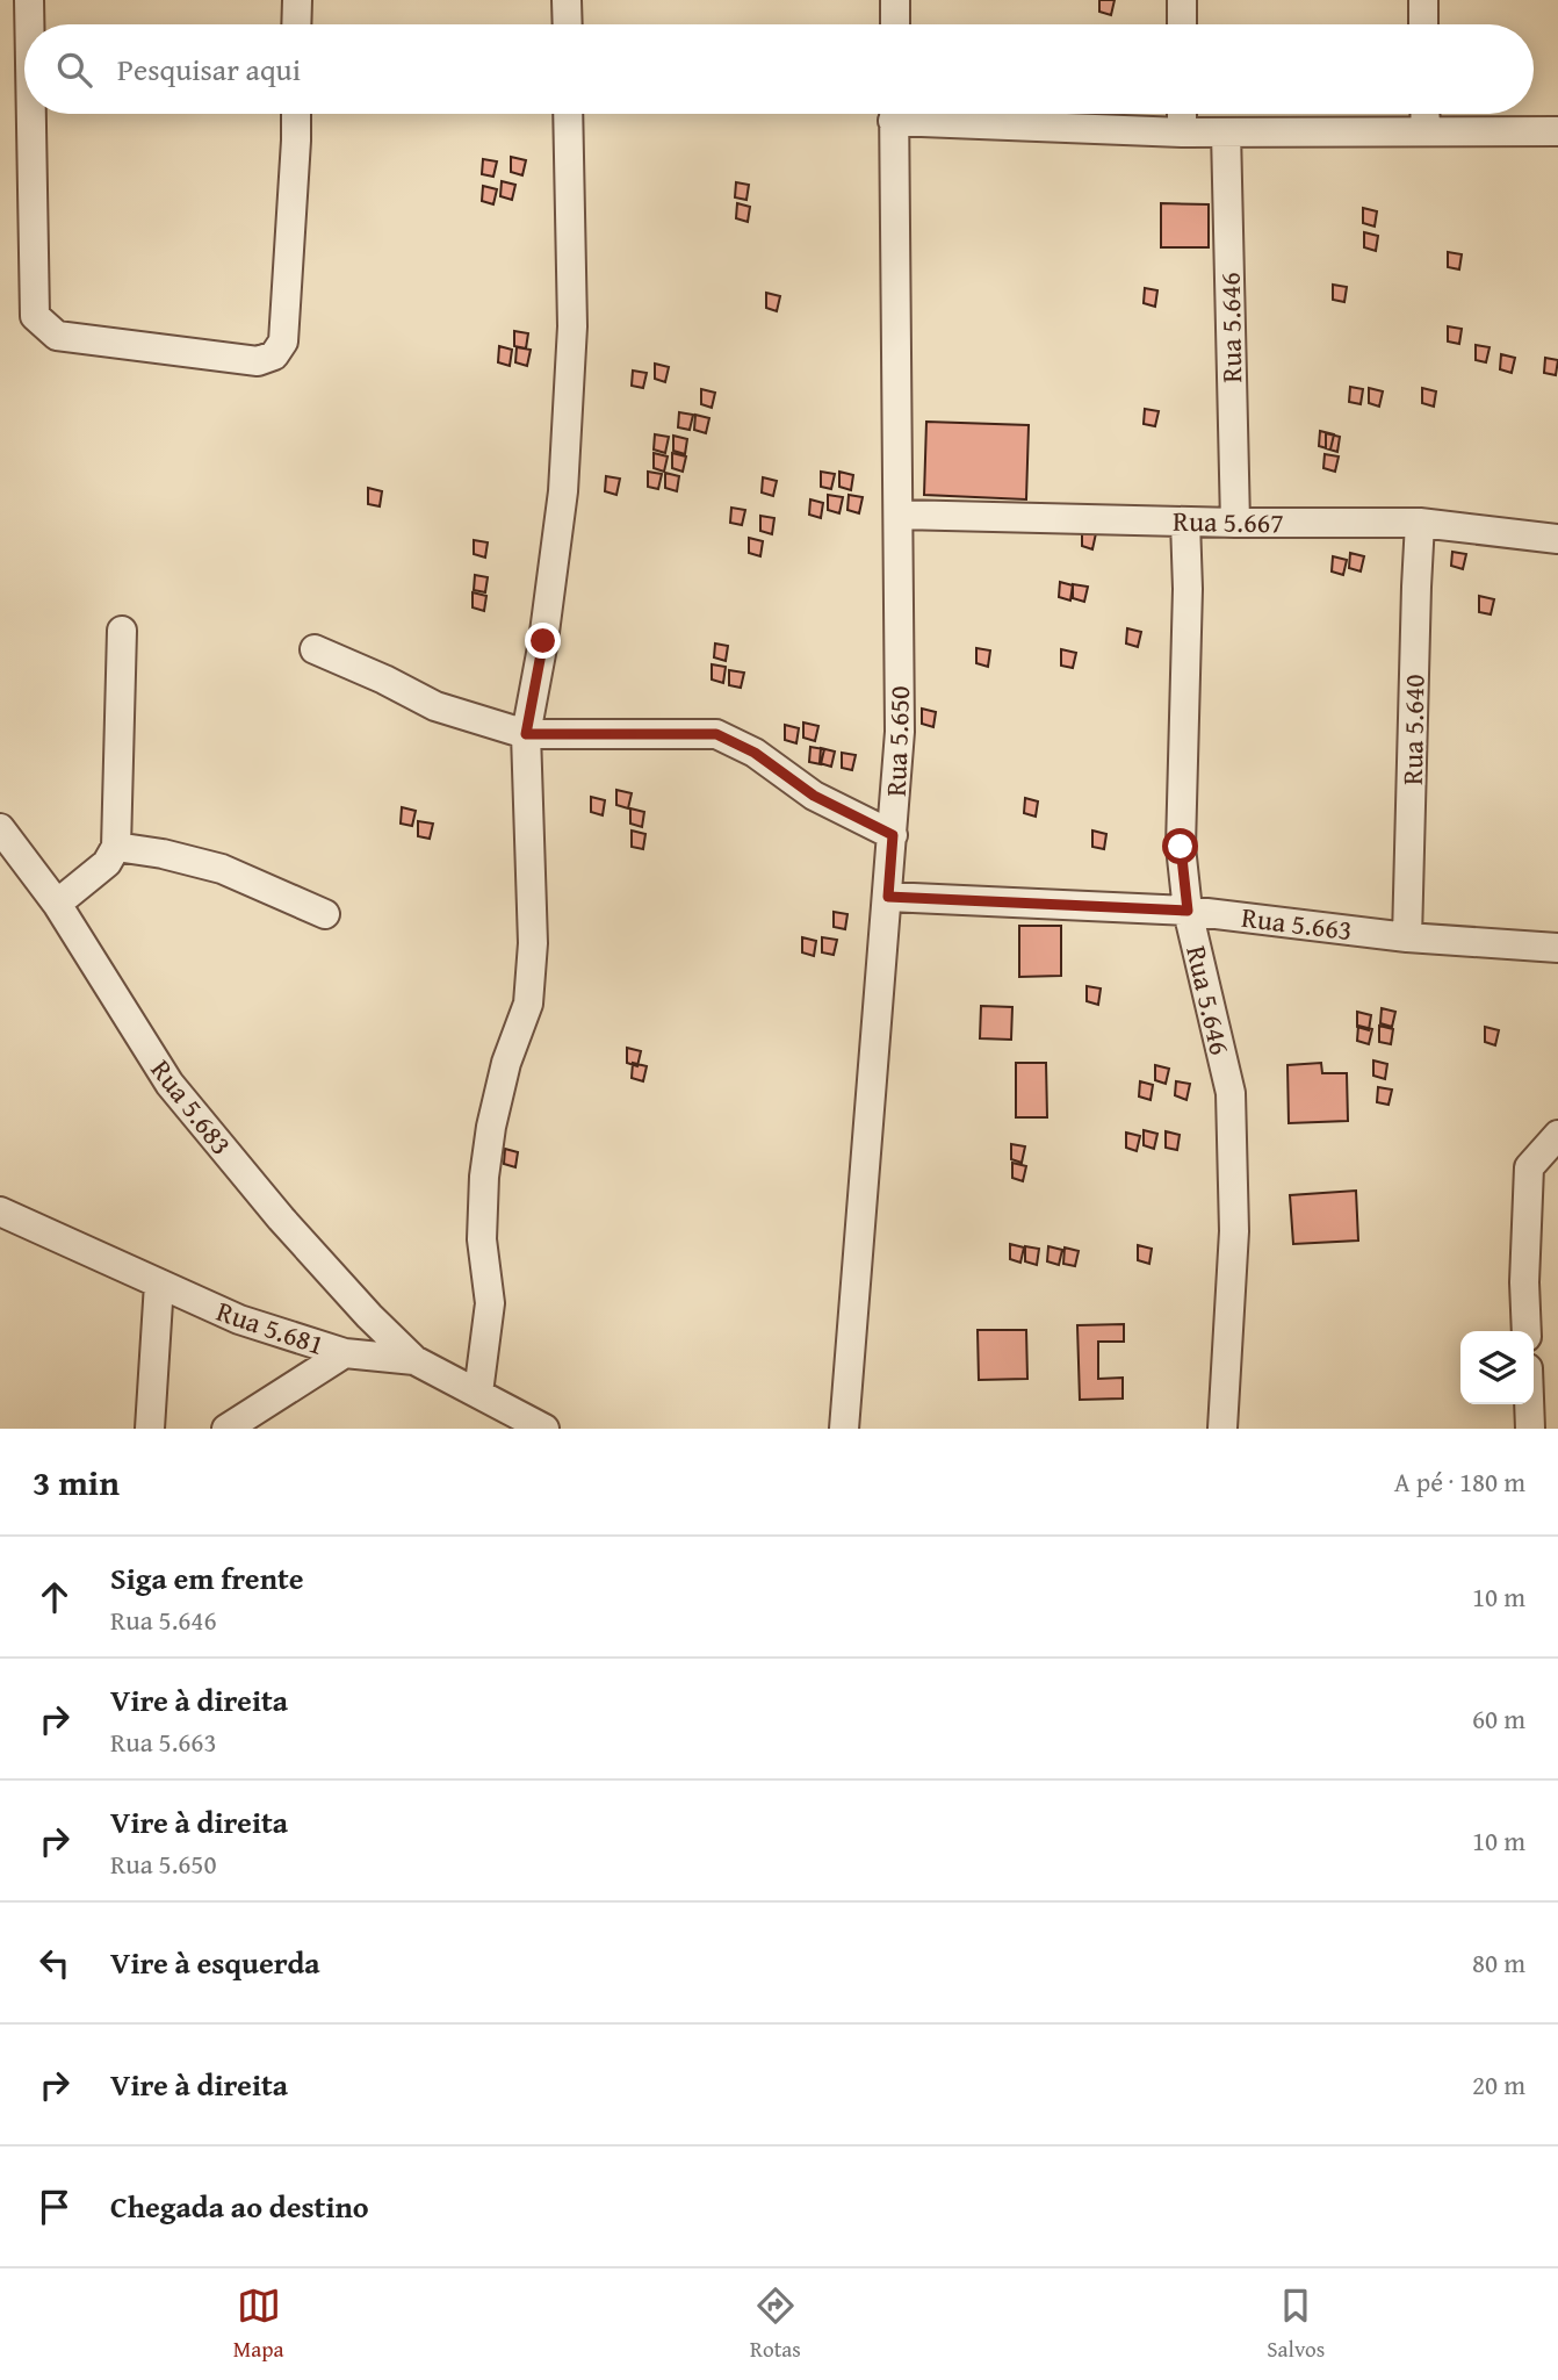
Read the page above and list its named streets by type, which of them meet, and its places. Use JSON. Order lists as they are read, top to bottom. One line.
{"streets":{"street":["Rua 5.646","Rua 5.667","Rua 5.640","Rua 5.650","Rua 5.663","Rua 5.683","Rua 5.681"]},"crossings":[["Rua 5.646","Rua 5.667"],["Rua 5.646","Rua 5.663"],["Rua 5.667","Rua 5.640"],["Rua 5.667","Rua 5.650"],["Rua 5.640","Rua 5.663"],["Rua 5.650","Rua 5.663"],["Rua 5.683","Rua 5.681"]],"page":{"search":"Pesquisar aqui","heading":["3 min","A pé · 180 m"],"list":[["Siga em frente","Rua 5.646","10 m"],["Vire à direita","Rua 5.663","60 m"],["Vire à direita","Rua 5.650","10 m"],["Vire à esquerda","80 m"],["Vire à direita","20 m"],"Chegada ao destino"],"nav":["Mapa","Rotas","Salvos"]}}
